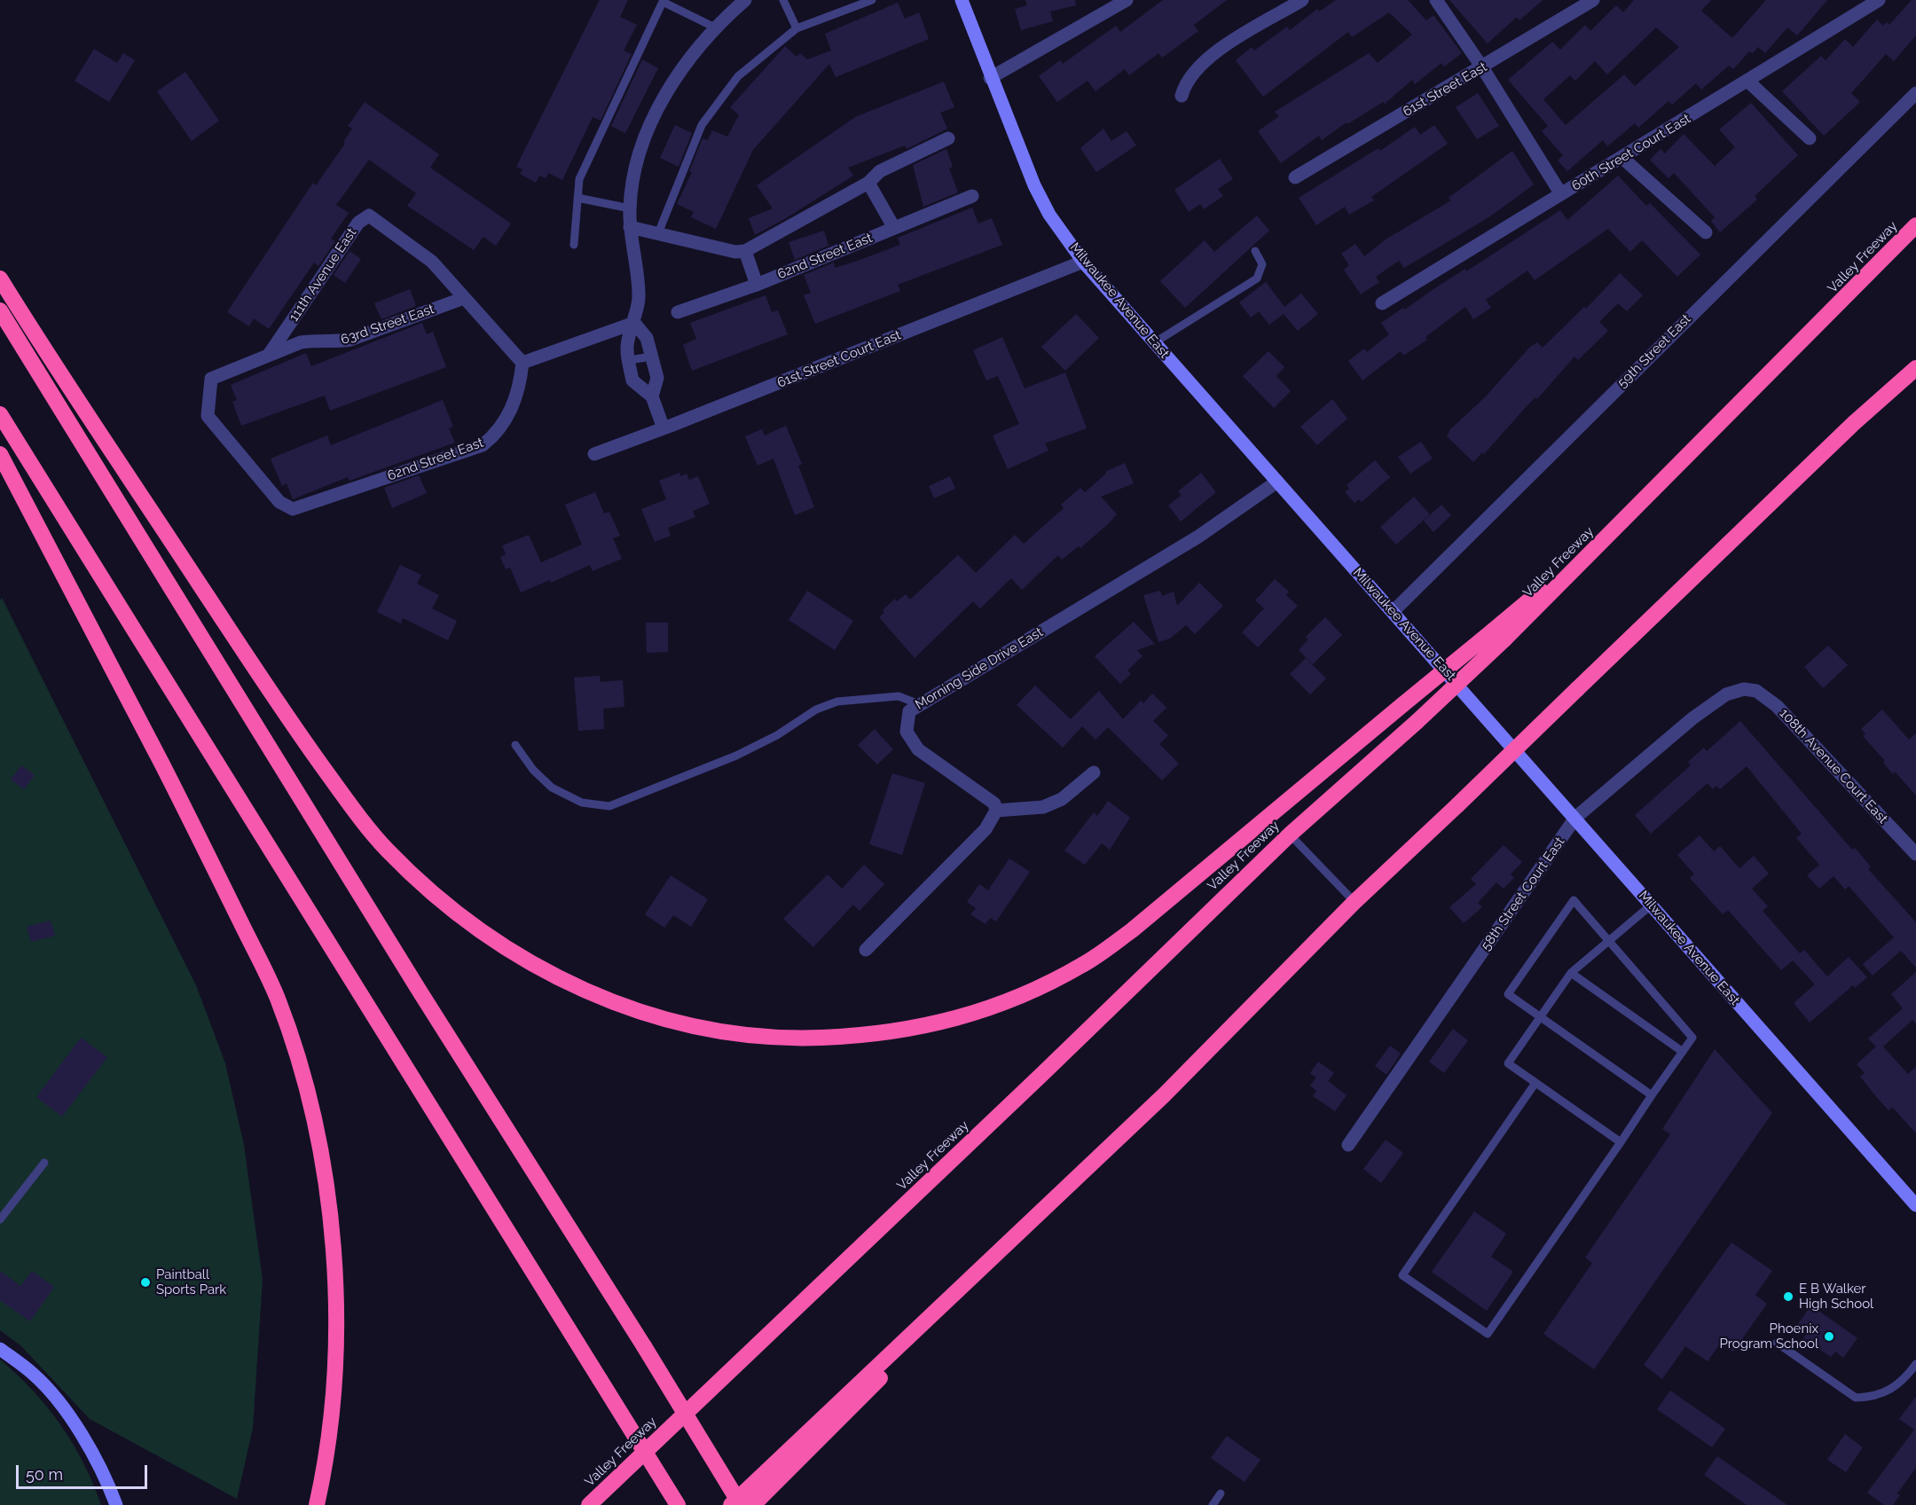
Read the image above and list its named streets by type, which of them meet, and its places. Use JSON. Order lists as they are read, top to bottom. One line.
{"streets":{"highway":["Valley Freeway"],"street":["61st Street East","60th Street Court East","62nd Street East","111th Avenue East","Milwaukee Avenue East","63rd Street East","59th Street East","61st Street Court East","Morning Side Drive East","108th Avenue Court East","58th Street Court East"]},"crossings":[["62nd Street East","111th Avenue East"],["62nd Street East","63rd Street East"],["111th Avenue East","63rd Street East"],["Milwaukee Avenue East","59th Street East"],["Milwaukee Avenue East","61st Street Court East"],["Milwaukee Avenue East","Morning Side Drive East"],["Milwaukee Avenue East","58th Street Court East"],["108th Avenue Court East","58th Street Court East"]],"places":["Paintball Sports Park","E B Walker High School","Phoenix Program School"],"scale_bar":"50 m"}
